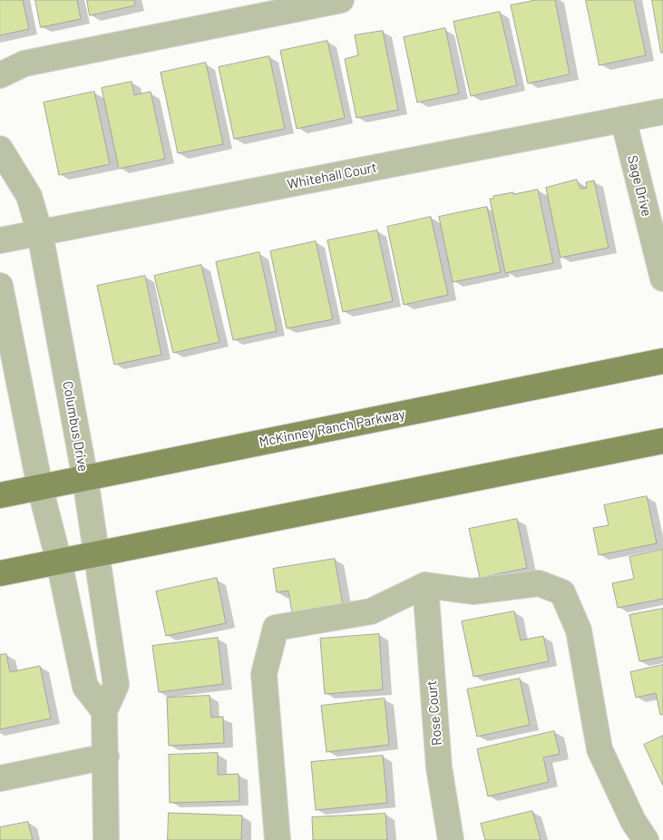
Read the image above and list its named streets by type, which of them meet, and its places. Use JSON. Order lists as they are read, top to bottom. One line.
{"streets":{"main road":["McKinney Ranch Parkway"],"street":["Whitehall Court","Sage Drive","Columbus Drive","Rose Court"]},"crossings":[["Whitehall Court","Sage Drive"],["Whitehall Court","Columbus Drive"],["Columbus Drive","McKinney Ranch Parkway"]]}
